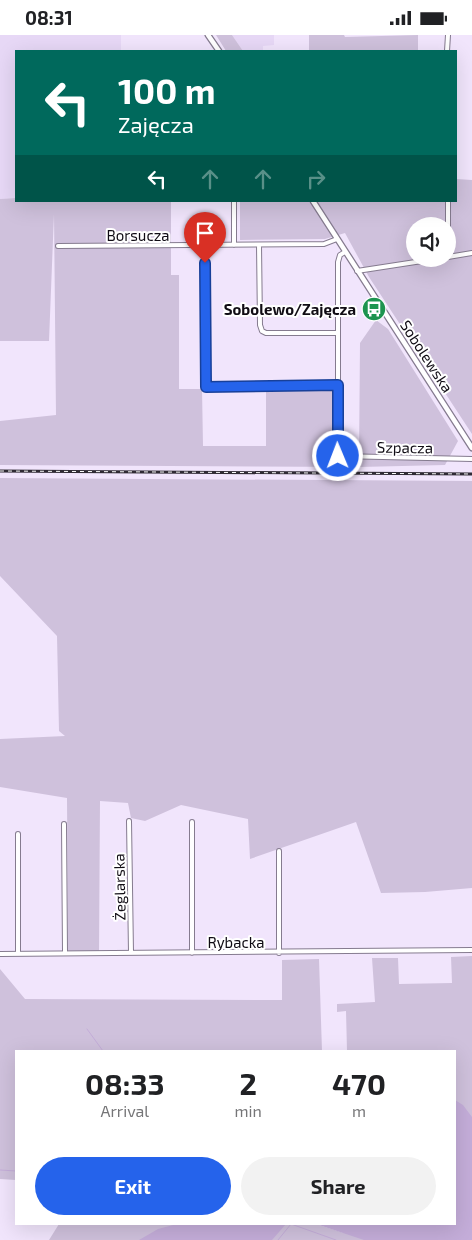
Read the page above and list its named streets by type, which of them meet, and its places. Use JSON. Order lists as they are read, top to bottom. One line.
{"streets":{"street":["Borsucza","Sobolewska","Szpacza","Żeglarska","Rybacka"]},"crossings":[["Borsucza","Sobolewska"],["Żeglarska","Rybacka"]],"places":{"bus stop":["Sobolewo/Zajęcza"]},"page":{"status":"08:31","turn":["100 m","Zajęcza"],"eta":["08:33","Arrival","2","min","470","m"],"buttons":["Exit","Share"]}}
